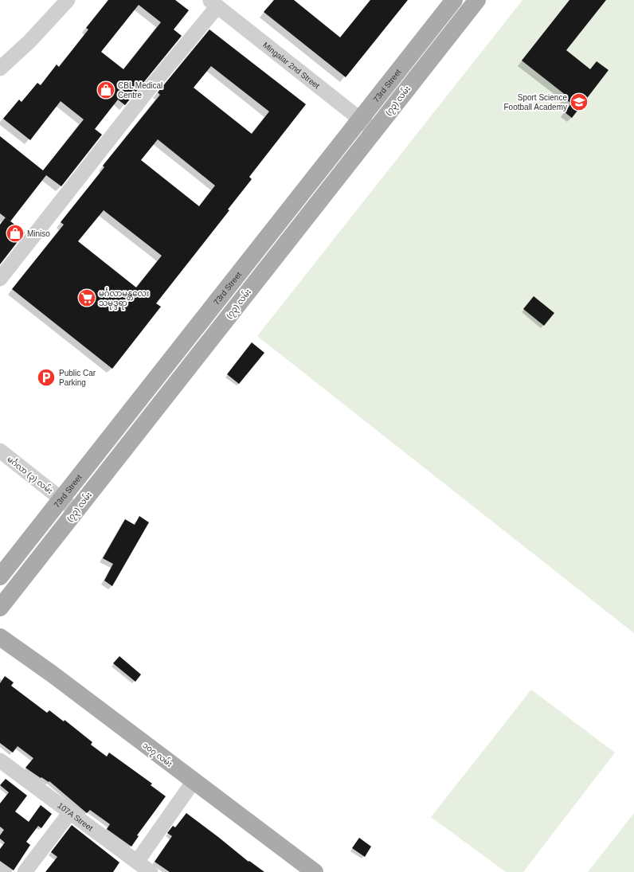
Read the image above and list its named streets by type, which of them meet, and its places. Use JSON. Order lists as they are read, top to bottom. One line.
{"streets":{"main road":["73rd Street","(၇၃) လမ်း","၁၀၇ လမ်း"],"street":["Mingalar 2nd Street","မင်္ဂလာ (၃) လမ်း","107A Street"]},"crossings":[["Mingalar 2nd Street","73rd Street"],["Mingalar 2nd Street","(၇၃) လမ်း"],["73rd Street","မင်္ဂလာ (၃) လမ်း"],["(၇၃) လမ်း","မင်္ဂလာ (၃) လမ်း"]],"places":{"shop":["CBL Medical Centre","Miniso"],"school or university":["Sport Science Football Academy"],"supermarket":["မင်္ဂလာမန္တလေး သမုဒ္ဒရာ"],"parking":["Public Car Parking"]}}
